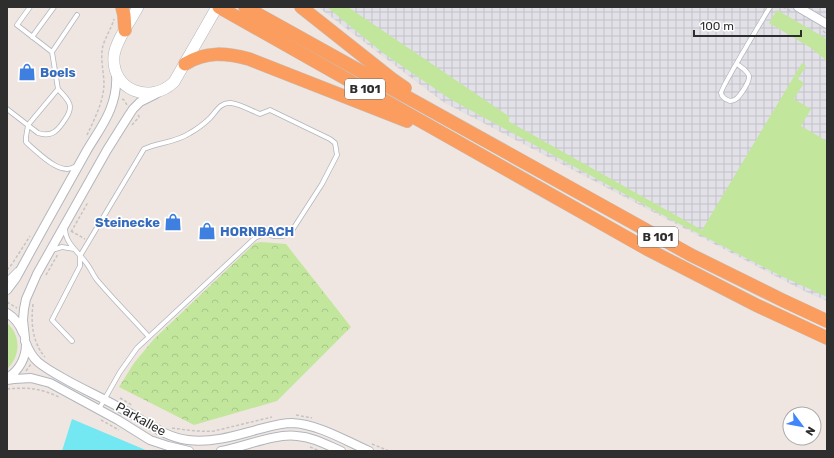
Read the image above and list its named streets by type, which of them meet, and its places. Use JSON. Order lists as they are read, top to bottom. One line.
{"streets":{"highway":["B 101"],"street":["Parkallee"]},"places":{"shop":["Boels","Steinecke","HORNBACH"]},"scale_bar":"100 m","north":"bottom right"}
